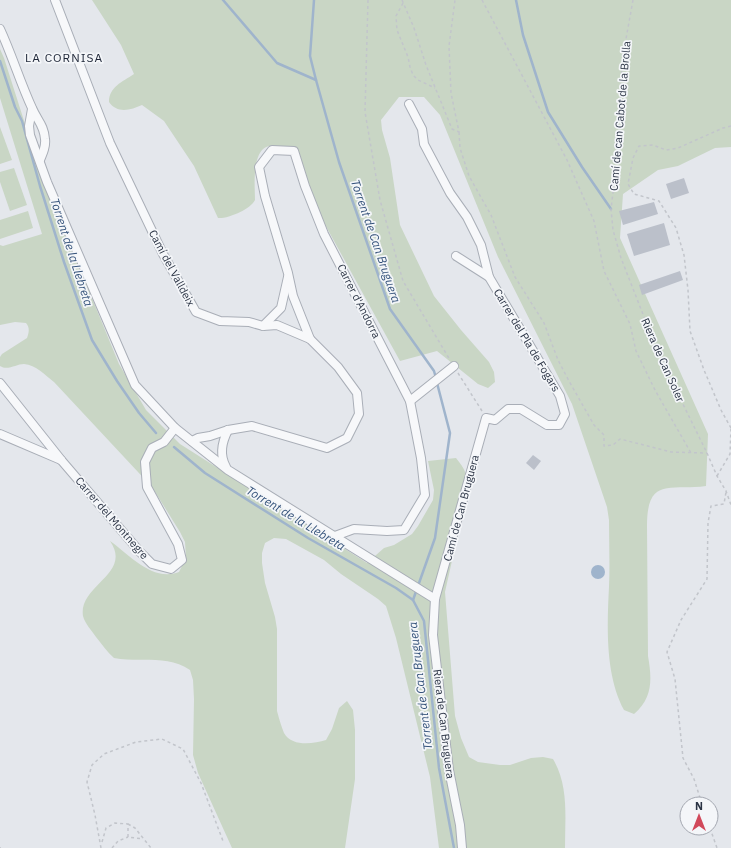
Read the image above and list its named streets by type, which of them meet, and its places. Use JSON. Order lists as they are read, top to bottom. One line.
{"streets":{"street":["Camí del Valldeix","Carrer d'Andorra","Carrer del Pla de Fogars","Camí de Can Bruguera","Carrer del Montnegre","Riera de Can Bruguera"],"path":["Camí de can Cabot de la Brolla","Riera de Can Soler"]},"crossings":[["Camí de can Cabot de la Brolla","Riera de Can Soler"],["Camí del Valldeix","Carrer d'Andorra"],["Carrer del Pla de Fogars","Camí de Can Bruguera"],["Camí de Can Bruguera","Riera de Can Bruguera"]],"districts":["LA CORNISA"],"water":["Torrent de Can Bruguera","Torrent de la Llebreta"],"north":"top"}
